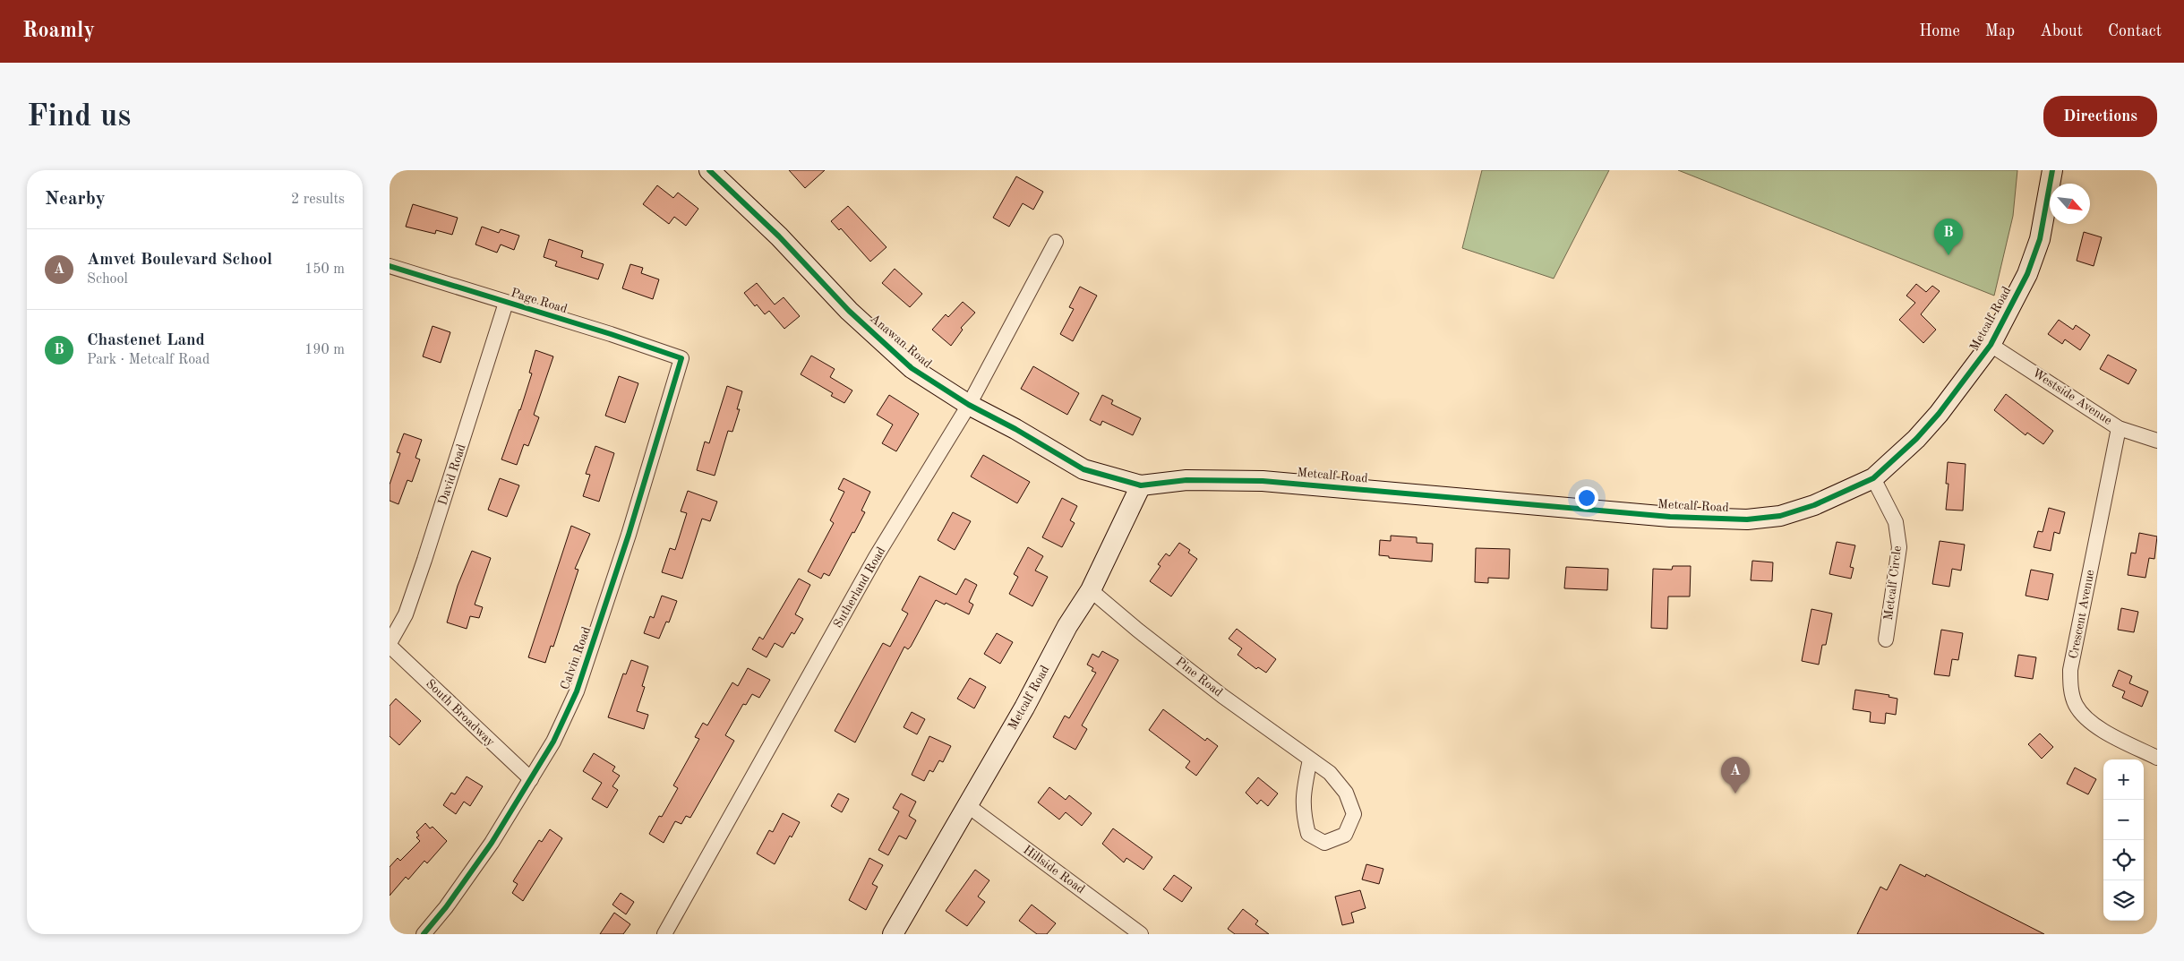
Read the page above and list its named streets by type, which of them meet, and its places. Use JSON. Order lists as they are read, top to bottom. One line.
{"streets":{"street":["Page Road","Metcalf Road","Anawan Road","Westside Avenue","David Road","Metcalf Circle","Sutherland Road","Crescent Avenue","Calvin Road","Pine Road","South Broadway","Hillside Road"]},"crossings":[["Page Road","David Road"],["Page Road","Calvin Road"],["Metcalf Road","Anawan Road"],["Metcalf Road","Westside Avenue"],["Metcalf Road","Metcalf Circle"],["Metcalf Road","Pine Road"],["Metcalf Road","Hillside Road"],["Anawan Road","Sutherland Road"],["Westside Avenue","Crescent Avenue"],["David Road","South Broadway"],["Calvin Road","South Broadway"]],"north":"bottom right","page":{"header":"Roamly","nav":["Home","Map","About","Contact"],"buttons":"Directions","title":"Find us","heading":["Nearby","2 results"],"pins":["B","A"],"list":[{"mark":"A","name":"Amvet Boulevard School","note":"School","value":"150 m"},{"mark":"B","name":"Chastenet Land","note":"Park · Metcalf Road","value":"190 m"}],"map_buttons":["+","−"]}}
